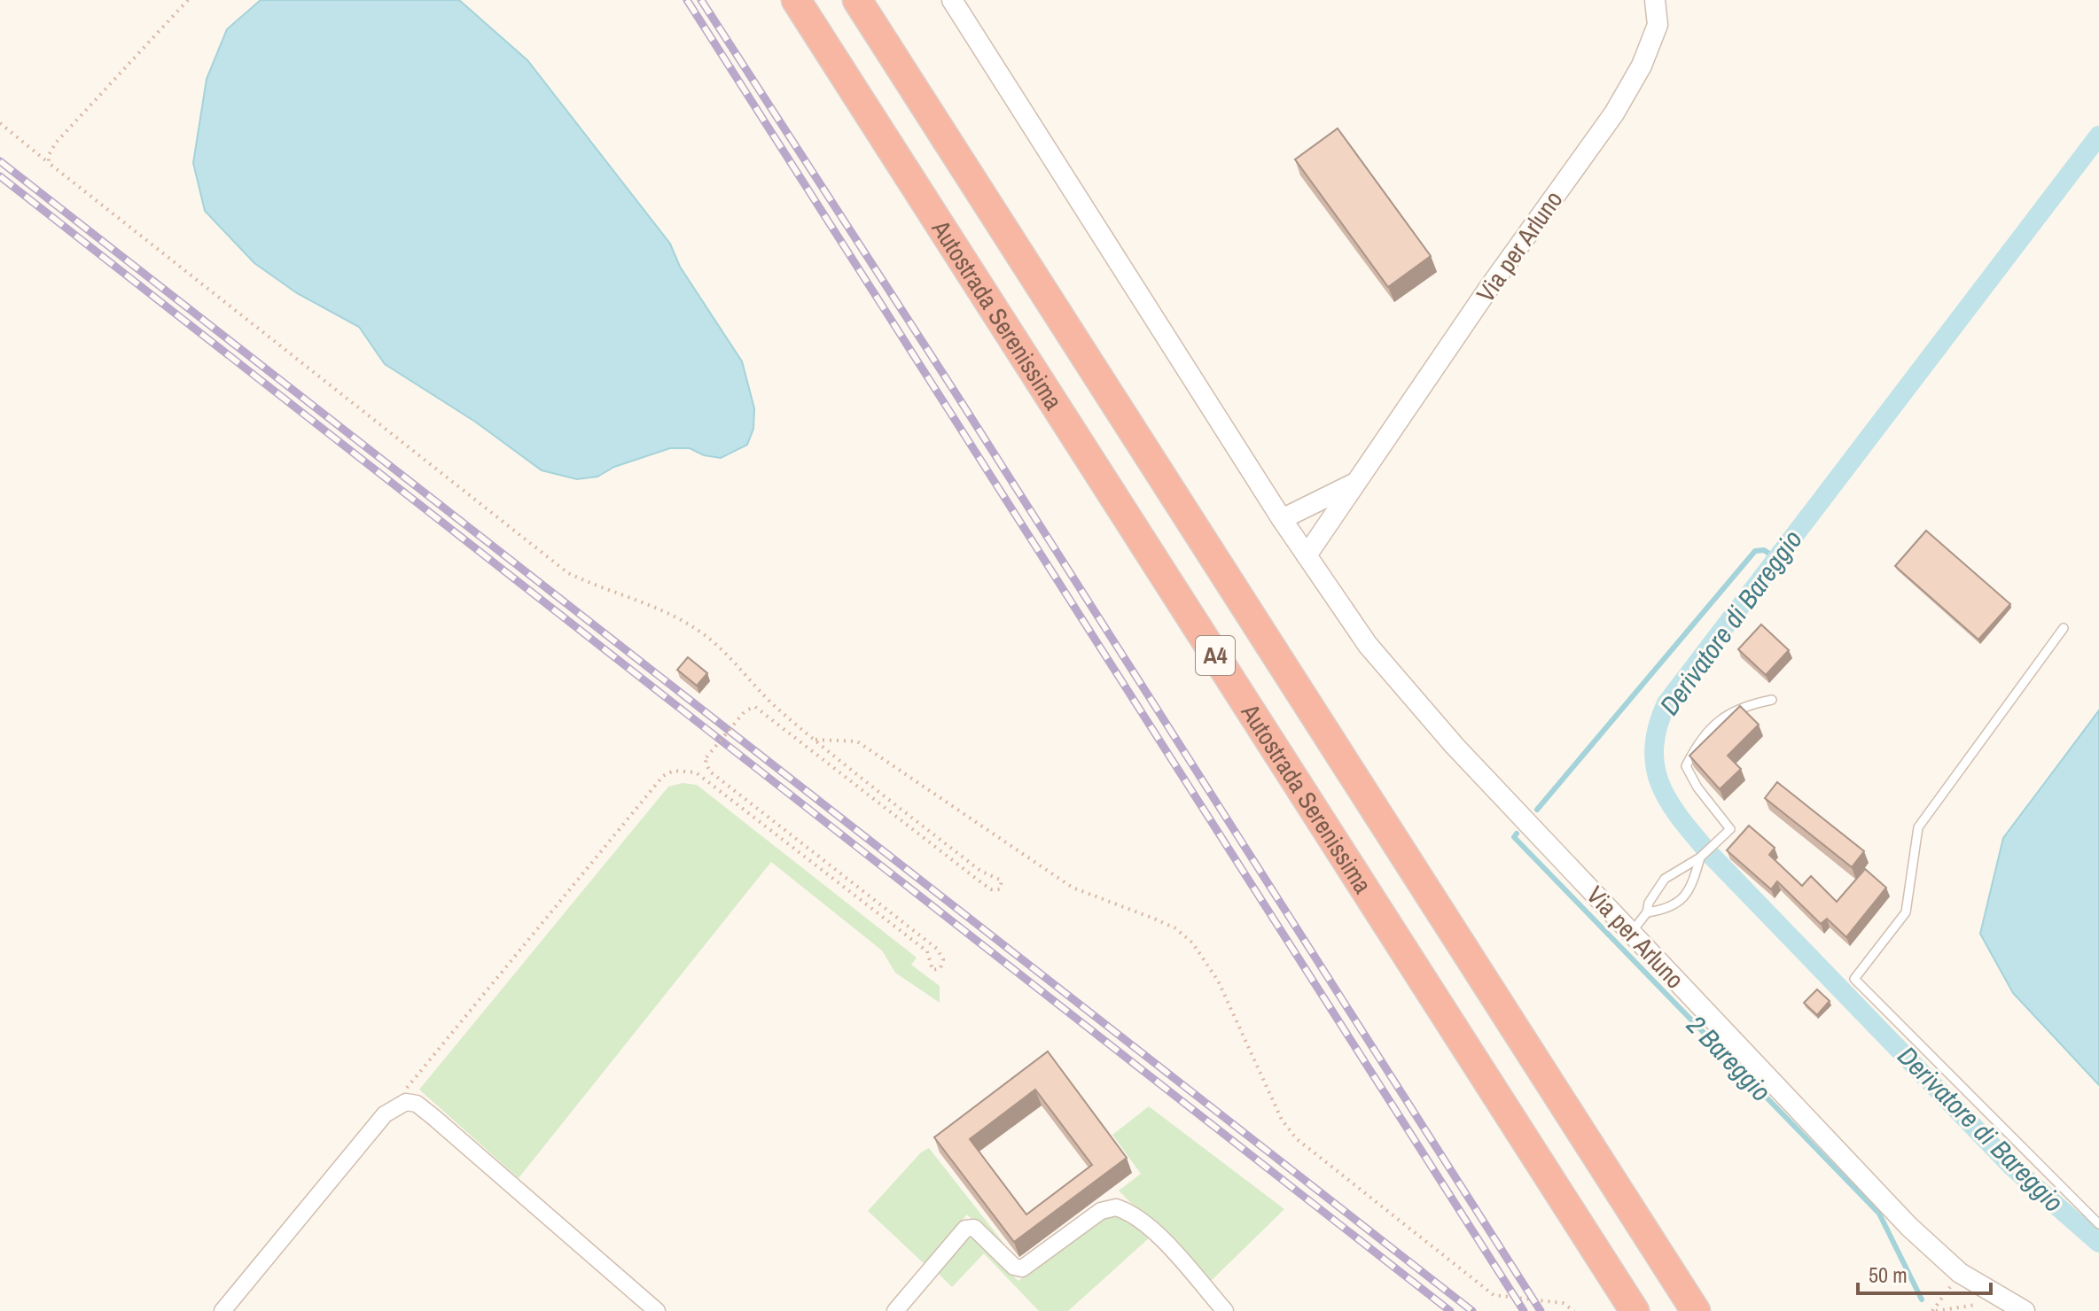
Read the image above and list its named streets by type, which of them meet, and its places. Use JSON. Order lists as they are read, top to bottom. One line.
{"streets":{"highway":["Autostrada Serenissima","A4"],"street":["Via per Arluno"]},"water":["Derivatore di Bareggio","2 Bareggio"],"scale_bar":"50 m"}
